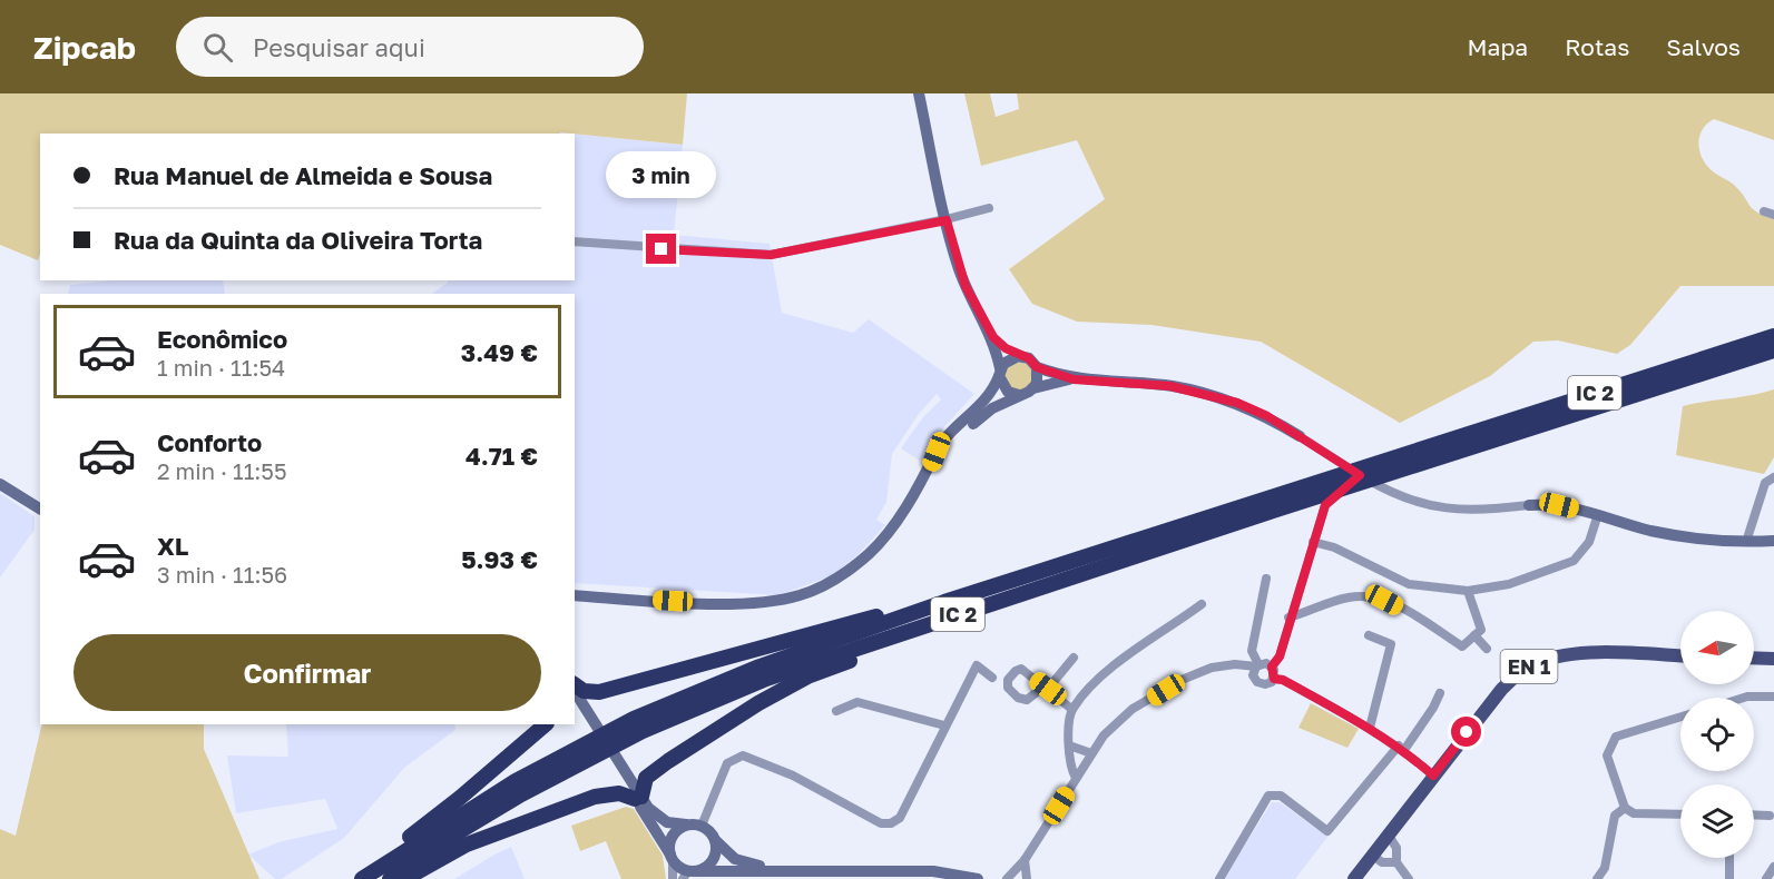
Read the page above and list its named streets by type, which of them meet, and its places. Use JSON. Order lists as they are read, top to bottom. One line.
{"streets":{"highway":["IC 2"],"main road":["EN 1"]},"north":"left","page":{"header":"Zipcab","search":"Pesquisar aqui","nav":["Mapa","Rotas","Salvos"],"banner":["Rua Manuel de Almeida e Sousa","Rua da Quinta da Oliveira Torta"],"bubble":"3 min","list":[{"name":"Econômico","note":"1 min · 11:54","value":"3.49 €"},{"name":"Conforto","note":"2 min · 11:55","value":"4.71 €"},{"name":"XL","note":"3 min · 11:56","value":"5.93 €"}],"buttons":"Confirmar"}}
